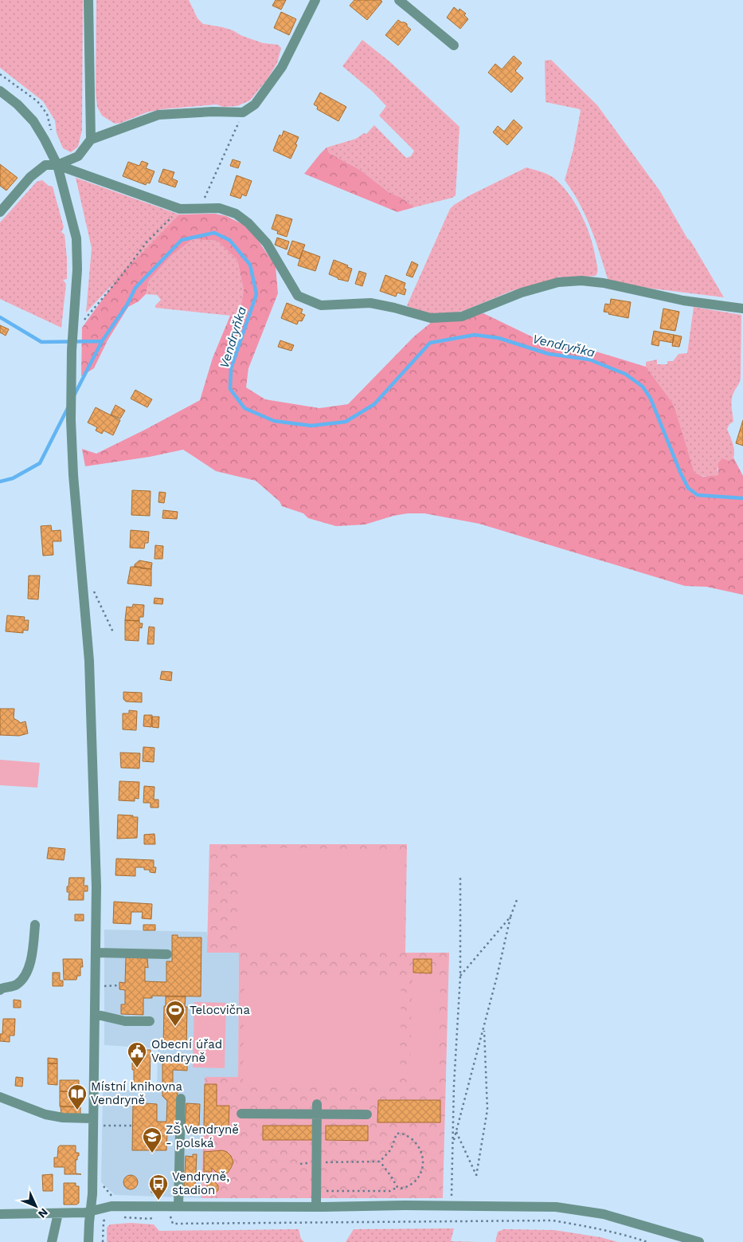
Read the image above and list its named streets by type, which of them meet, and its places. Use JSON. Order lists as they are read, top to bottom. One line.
{"water":["Vendryňka"],"places":{"sports":["Telocvična"],"public building":["Obecní úřad Vendryně"],"library":["Místní knihovna Vendryně"],"school or university":["ZŠ Vendryně - polská"],"bus stop":["Vendryně, stadion"]},"north":"bottom right"}
